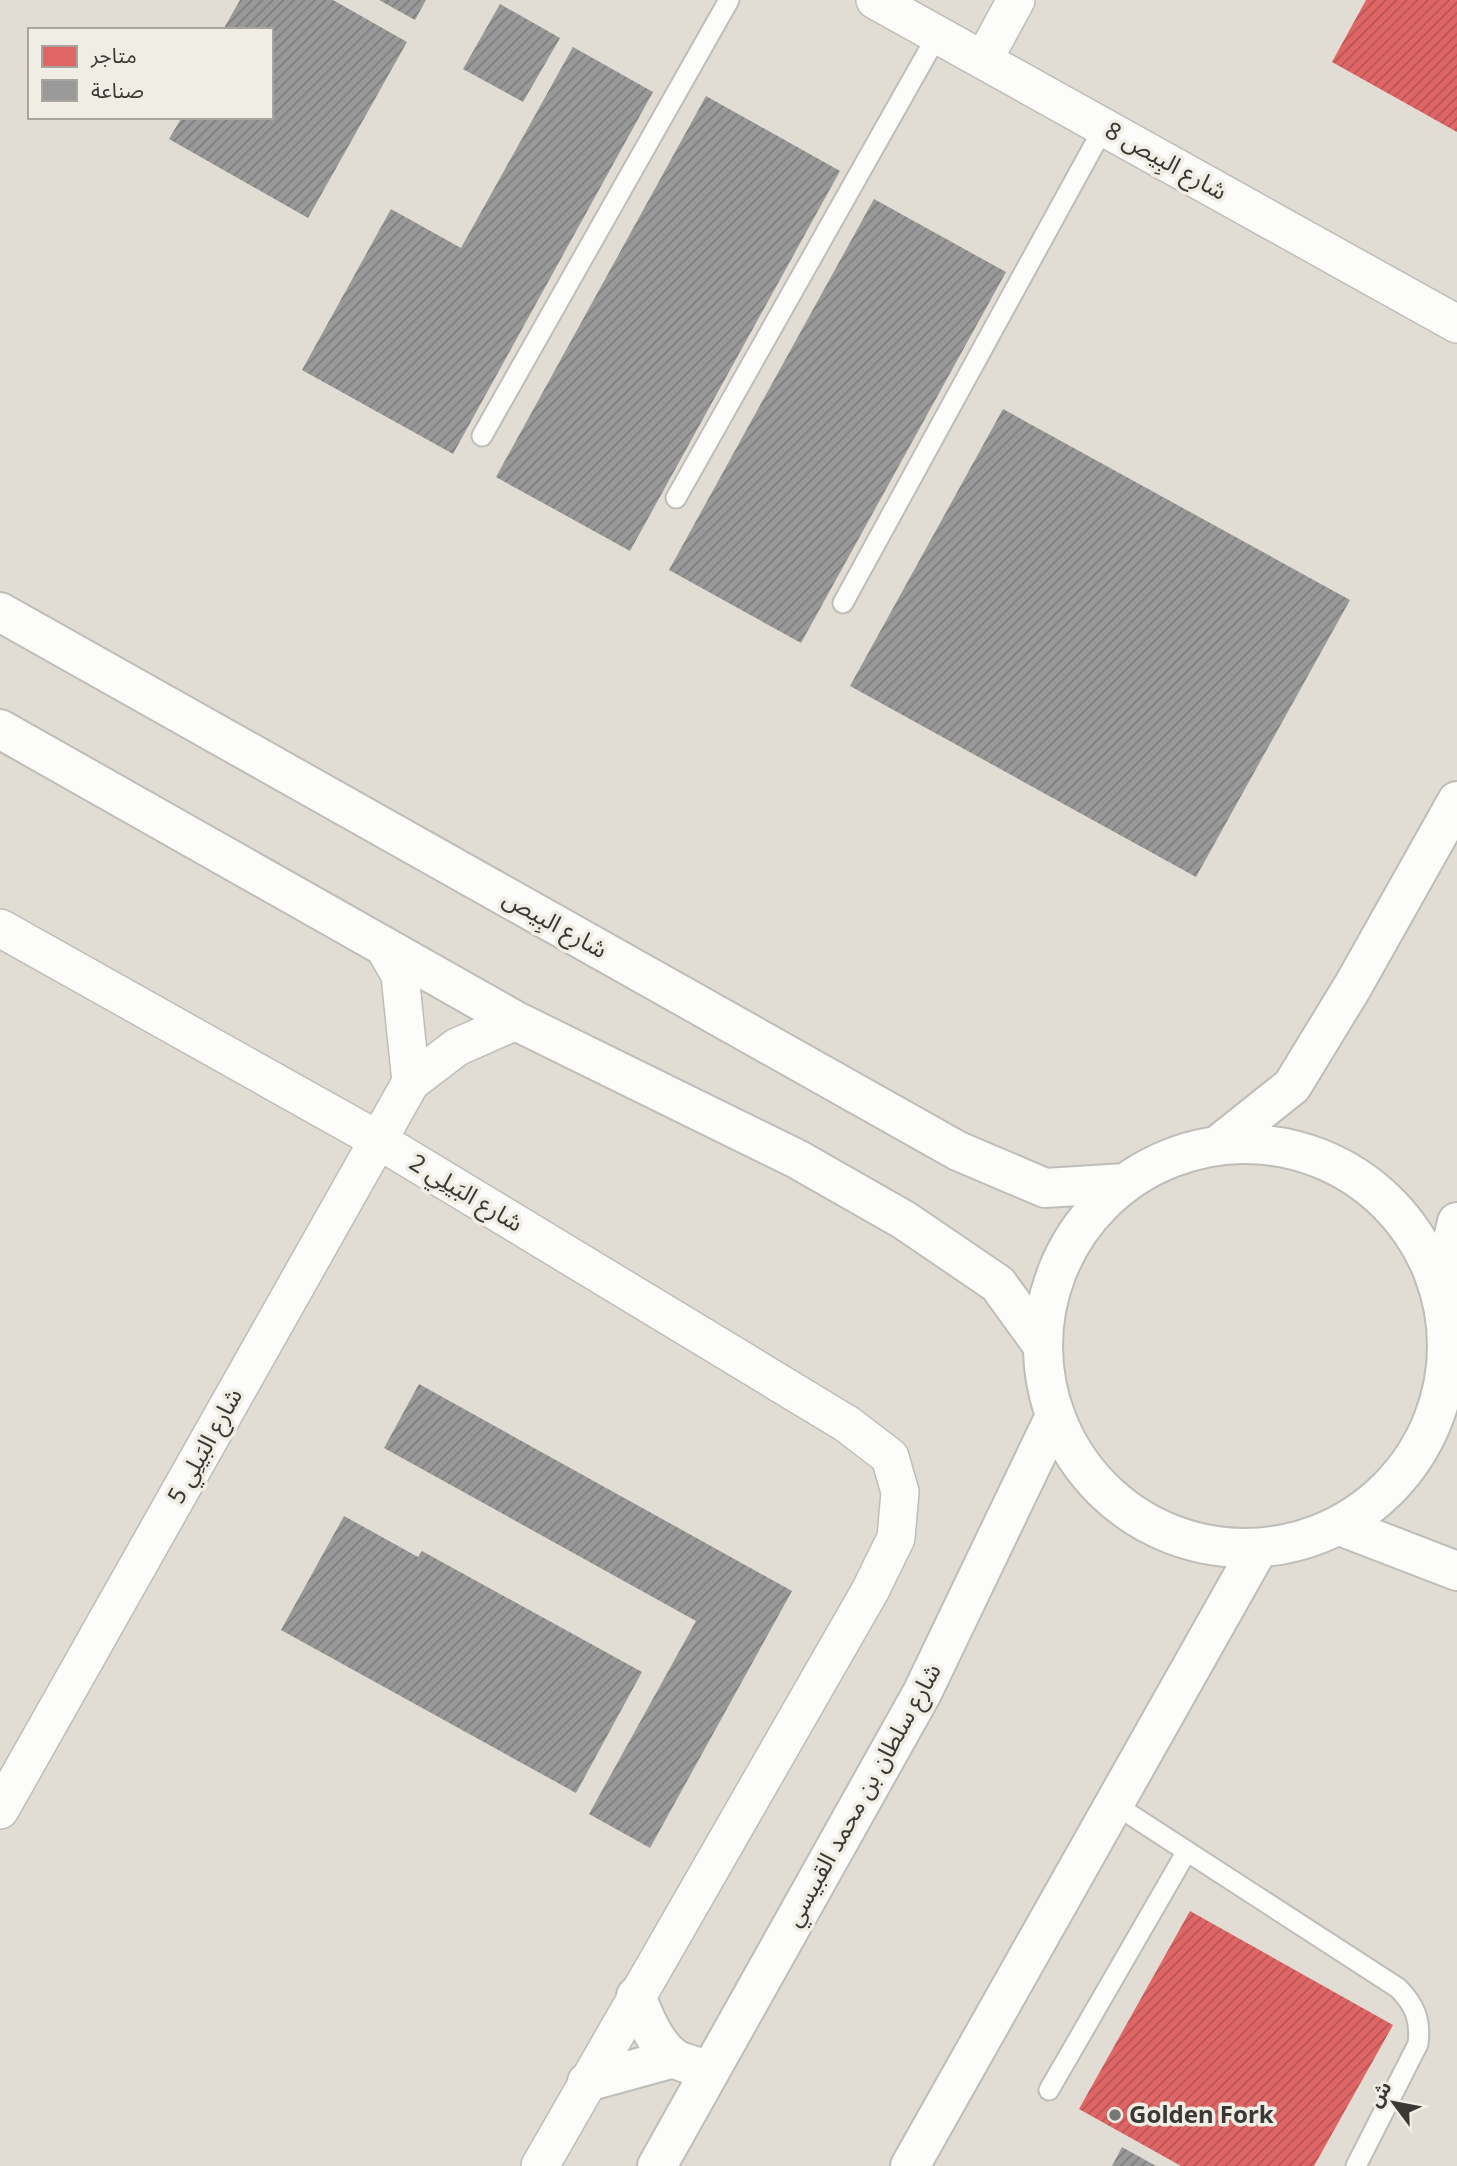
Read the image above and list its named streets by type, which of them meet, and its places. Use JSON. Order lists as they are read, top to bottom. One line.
{"streets":{"main road":["شارع البِيص","شارع سلطان بن محمد القبيسي"],"street":["شارع البِيص 8","شارع البَيلِي 2","شارع البَيلِي 5"]},"crossings":[["شارع البَيلِي 2","شارع البَيلِي 5"]],"places":["Golden Fork"],"legend":["متاجر","صناعة"],"north":"top left"}
